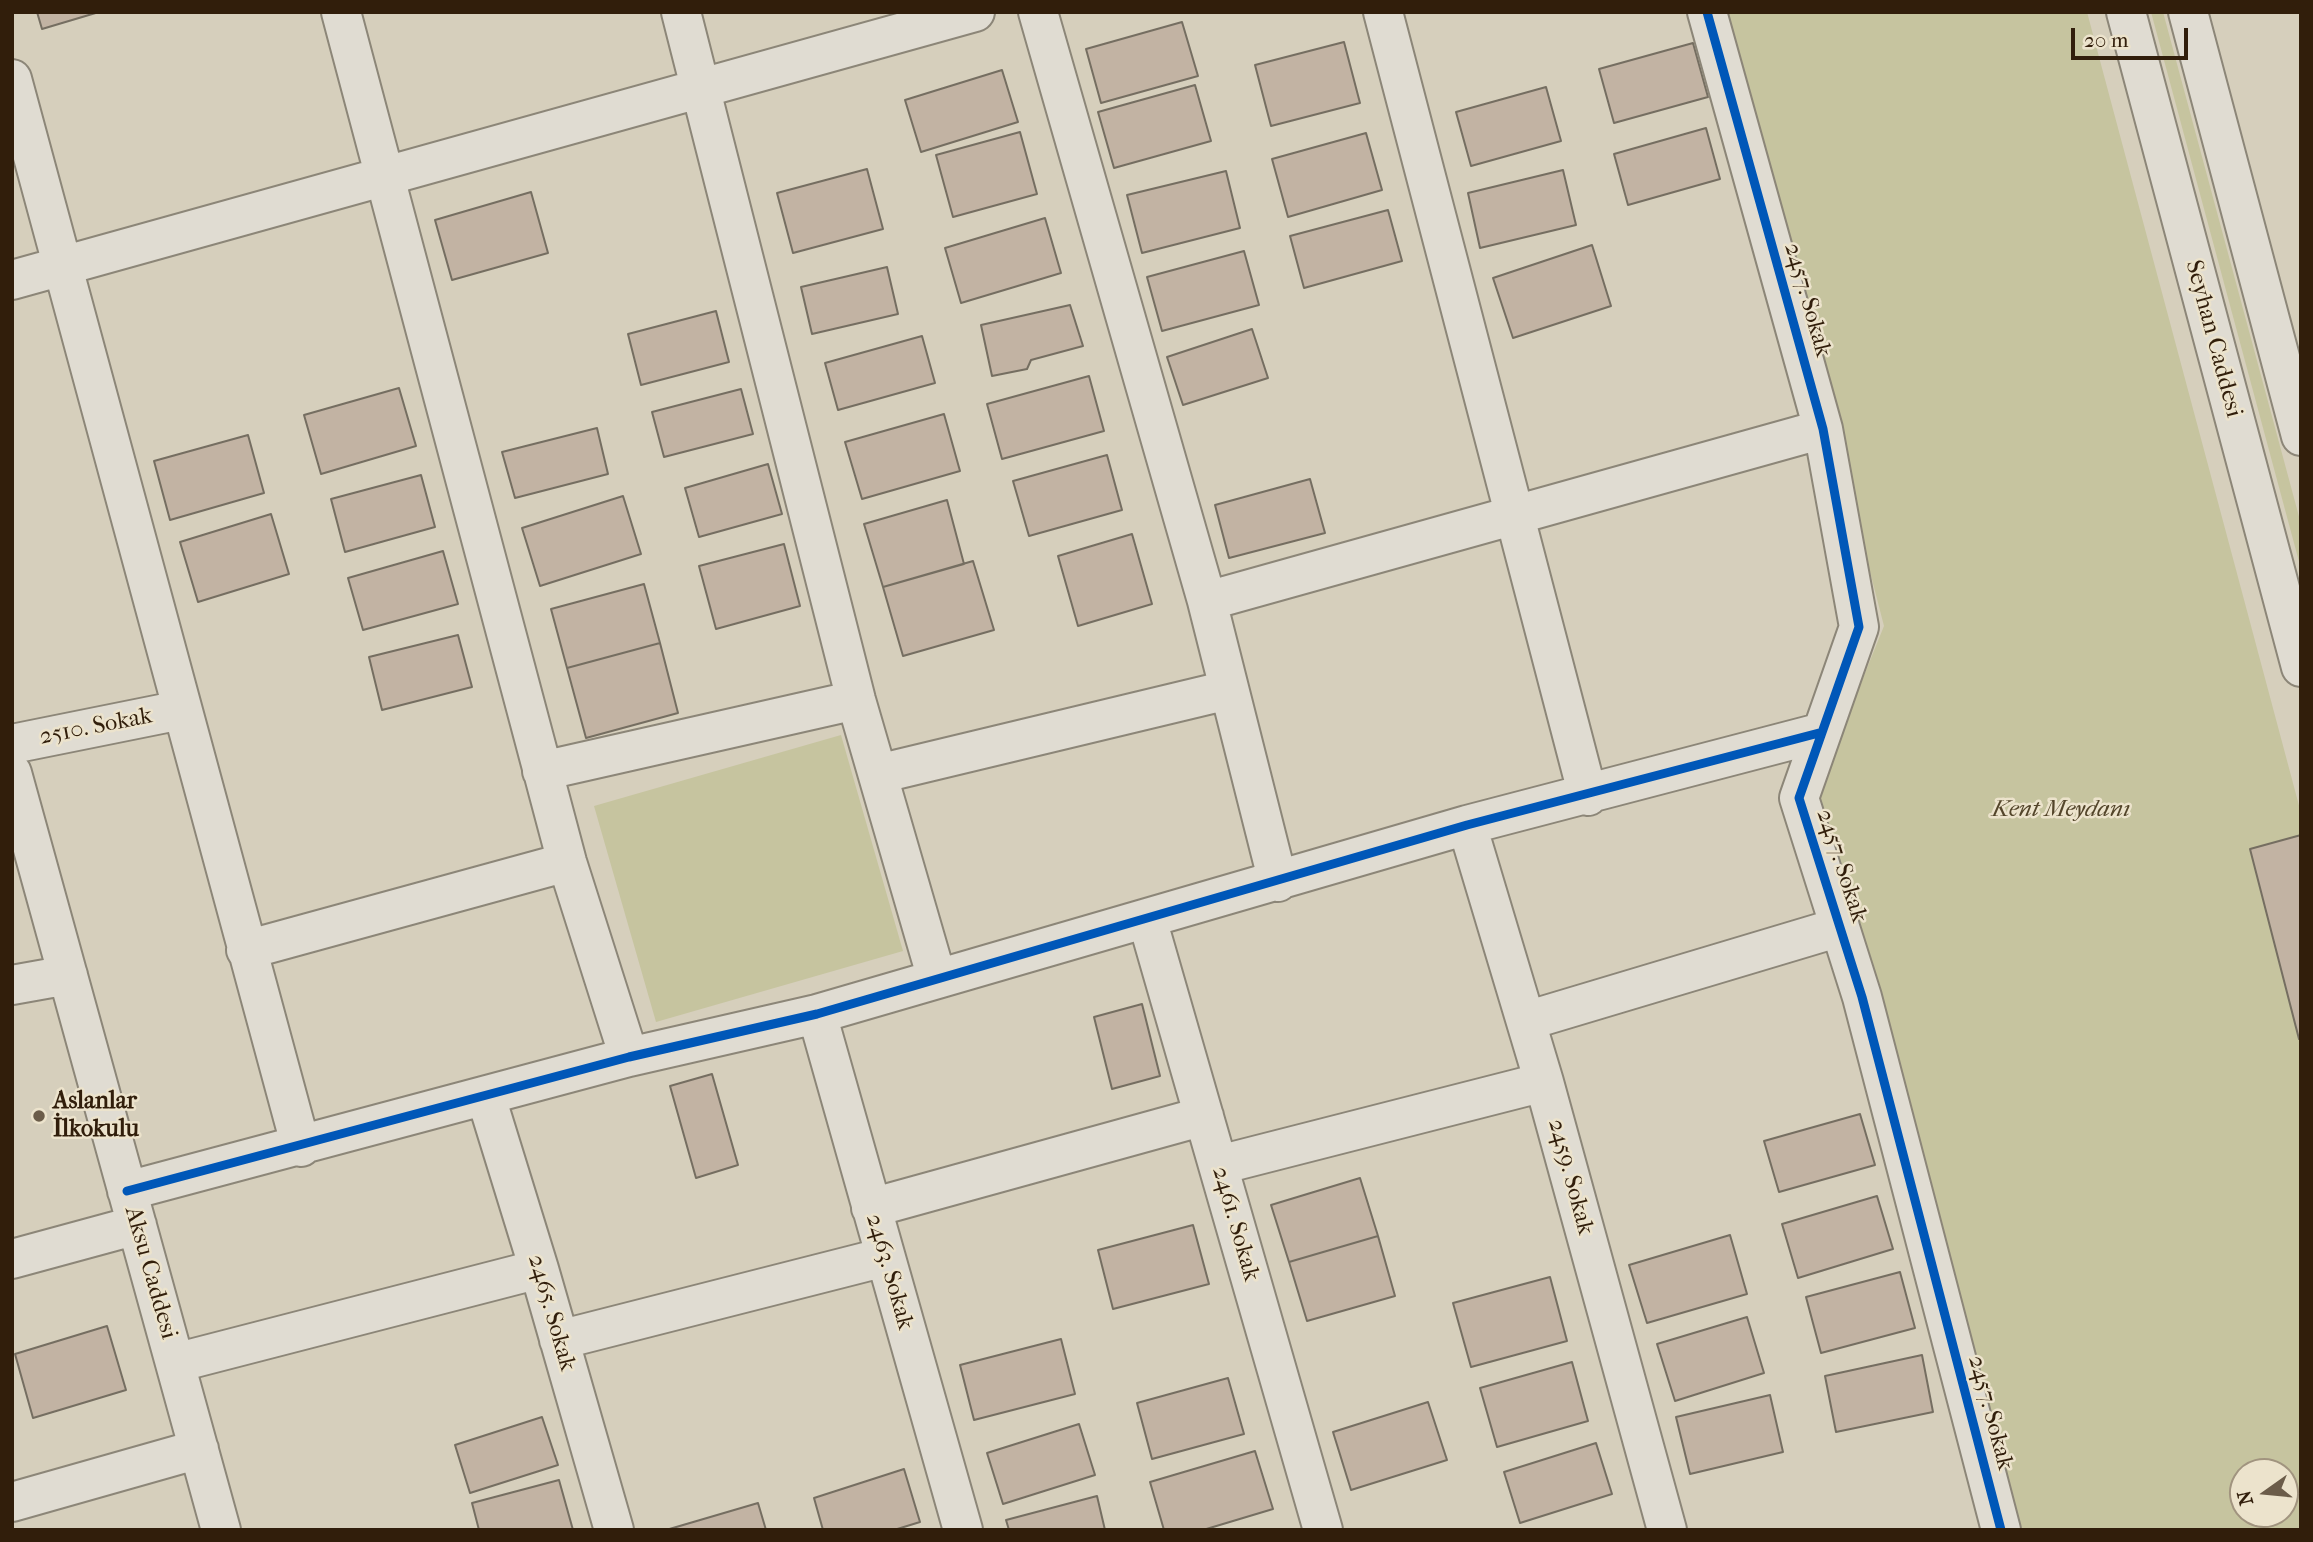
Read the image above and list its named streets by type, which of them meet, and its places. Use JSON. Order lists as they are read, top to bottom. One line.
{"streets":{"street":["2457. Sokak","Seyhan Caddesi","2510. Sokak","2459. Sokak","2461. Sokak","2463. Sokak","Aksu Caddesi","2465. Sokak"]},"parks":["Kent Meydanı"],"places":["Aslanlar İlkokulu"],"scale_bar":"20 m","north":"left"}
